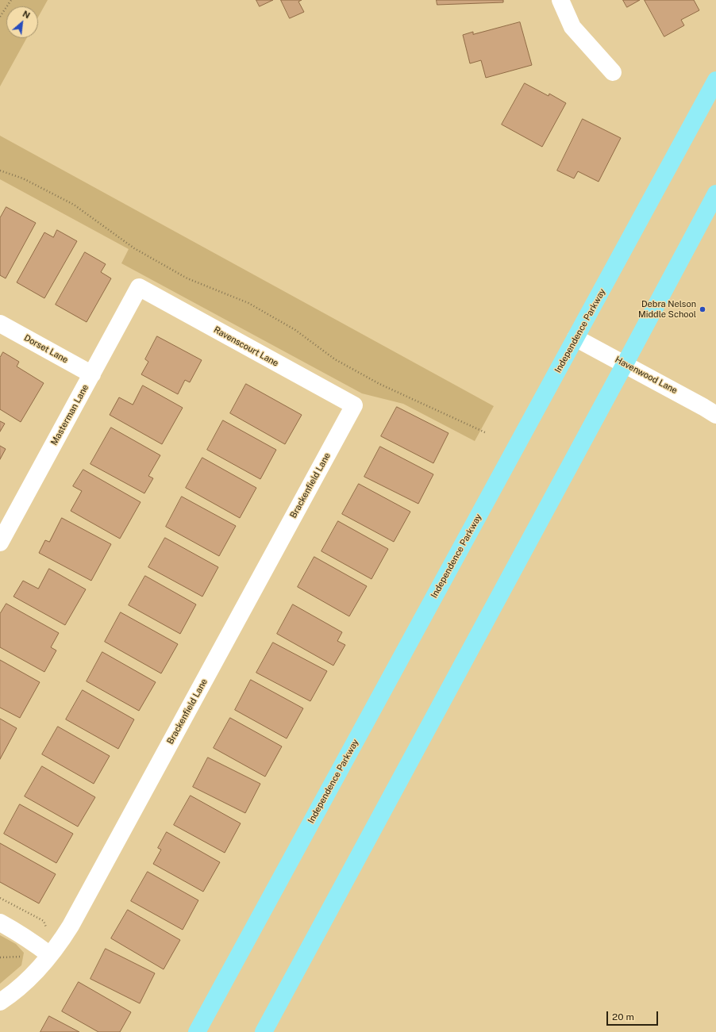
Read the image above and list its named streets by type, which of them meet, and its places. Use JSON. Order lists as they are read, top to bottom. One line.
{"streets":{"main road":["Independence Parkway"],"street":["Ravenscourt Lane","Dorset Lane","Havenwood Lane","Masterman Lane","Brackenfield Lane"]},"crossings":[["Independence Parkway","Havenwood Lane"],["Ravenscourt Lane","Masterman Lane"],["Ravenscourt Lane","Brackenfield Lane"],["Dorset Lane","Masterman Lane"]],"places":["Debra Nelson Middle School"],"scale_bar":"20 m","north":"top right"}
